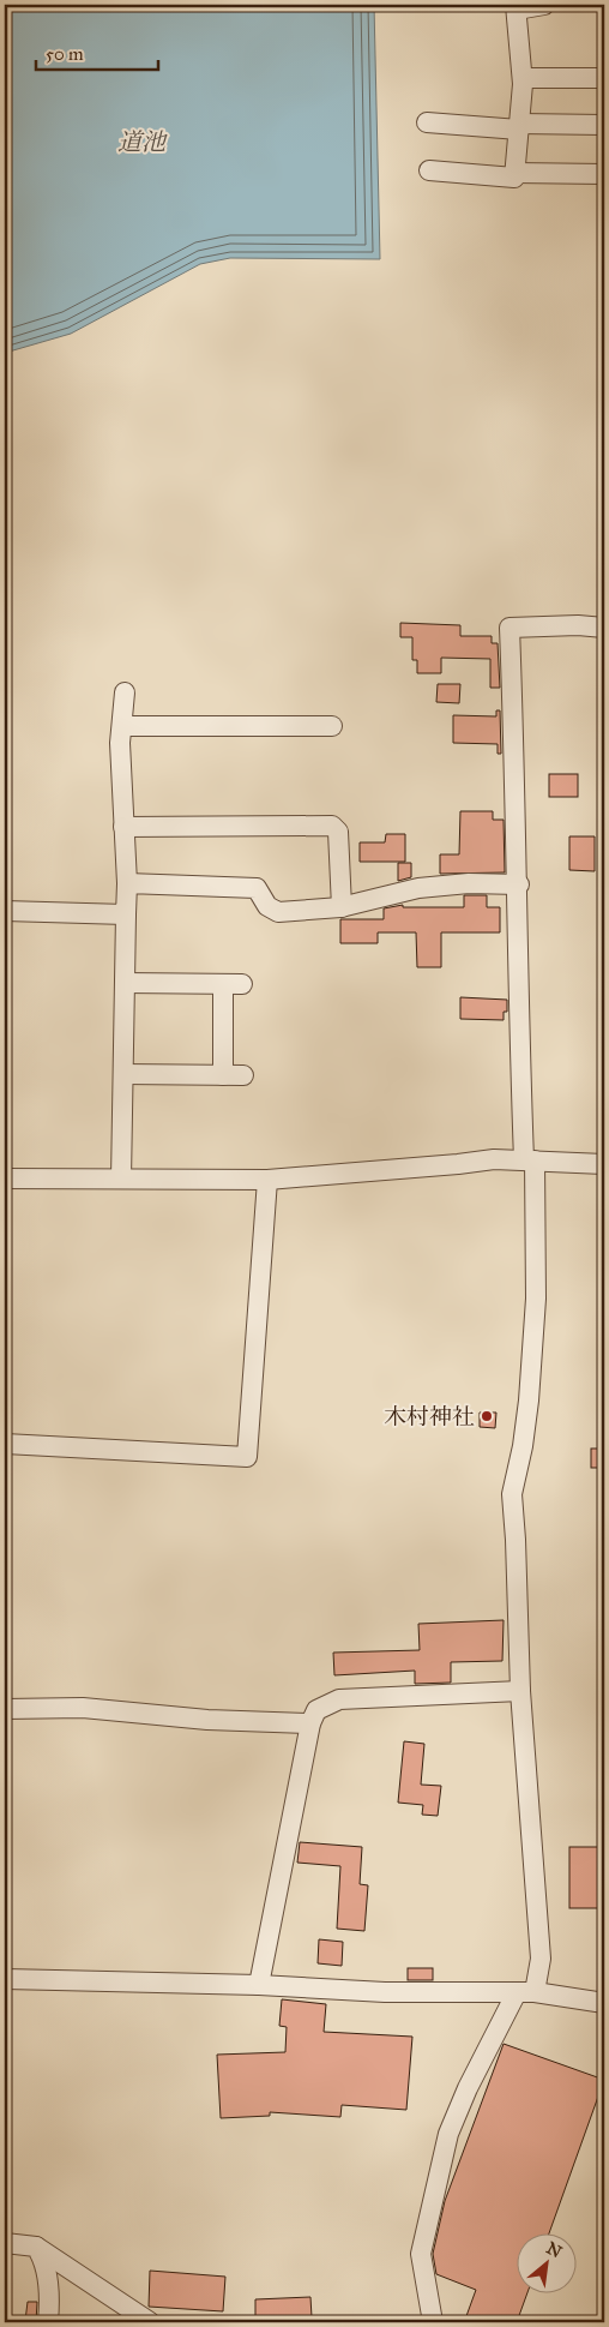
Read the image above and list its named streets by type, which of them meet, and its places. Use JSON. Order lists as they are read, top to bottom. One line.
{"water":["道池"],"places":["木村神社"],"scale_bar":"50 m","north":"top right"}
